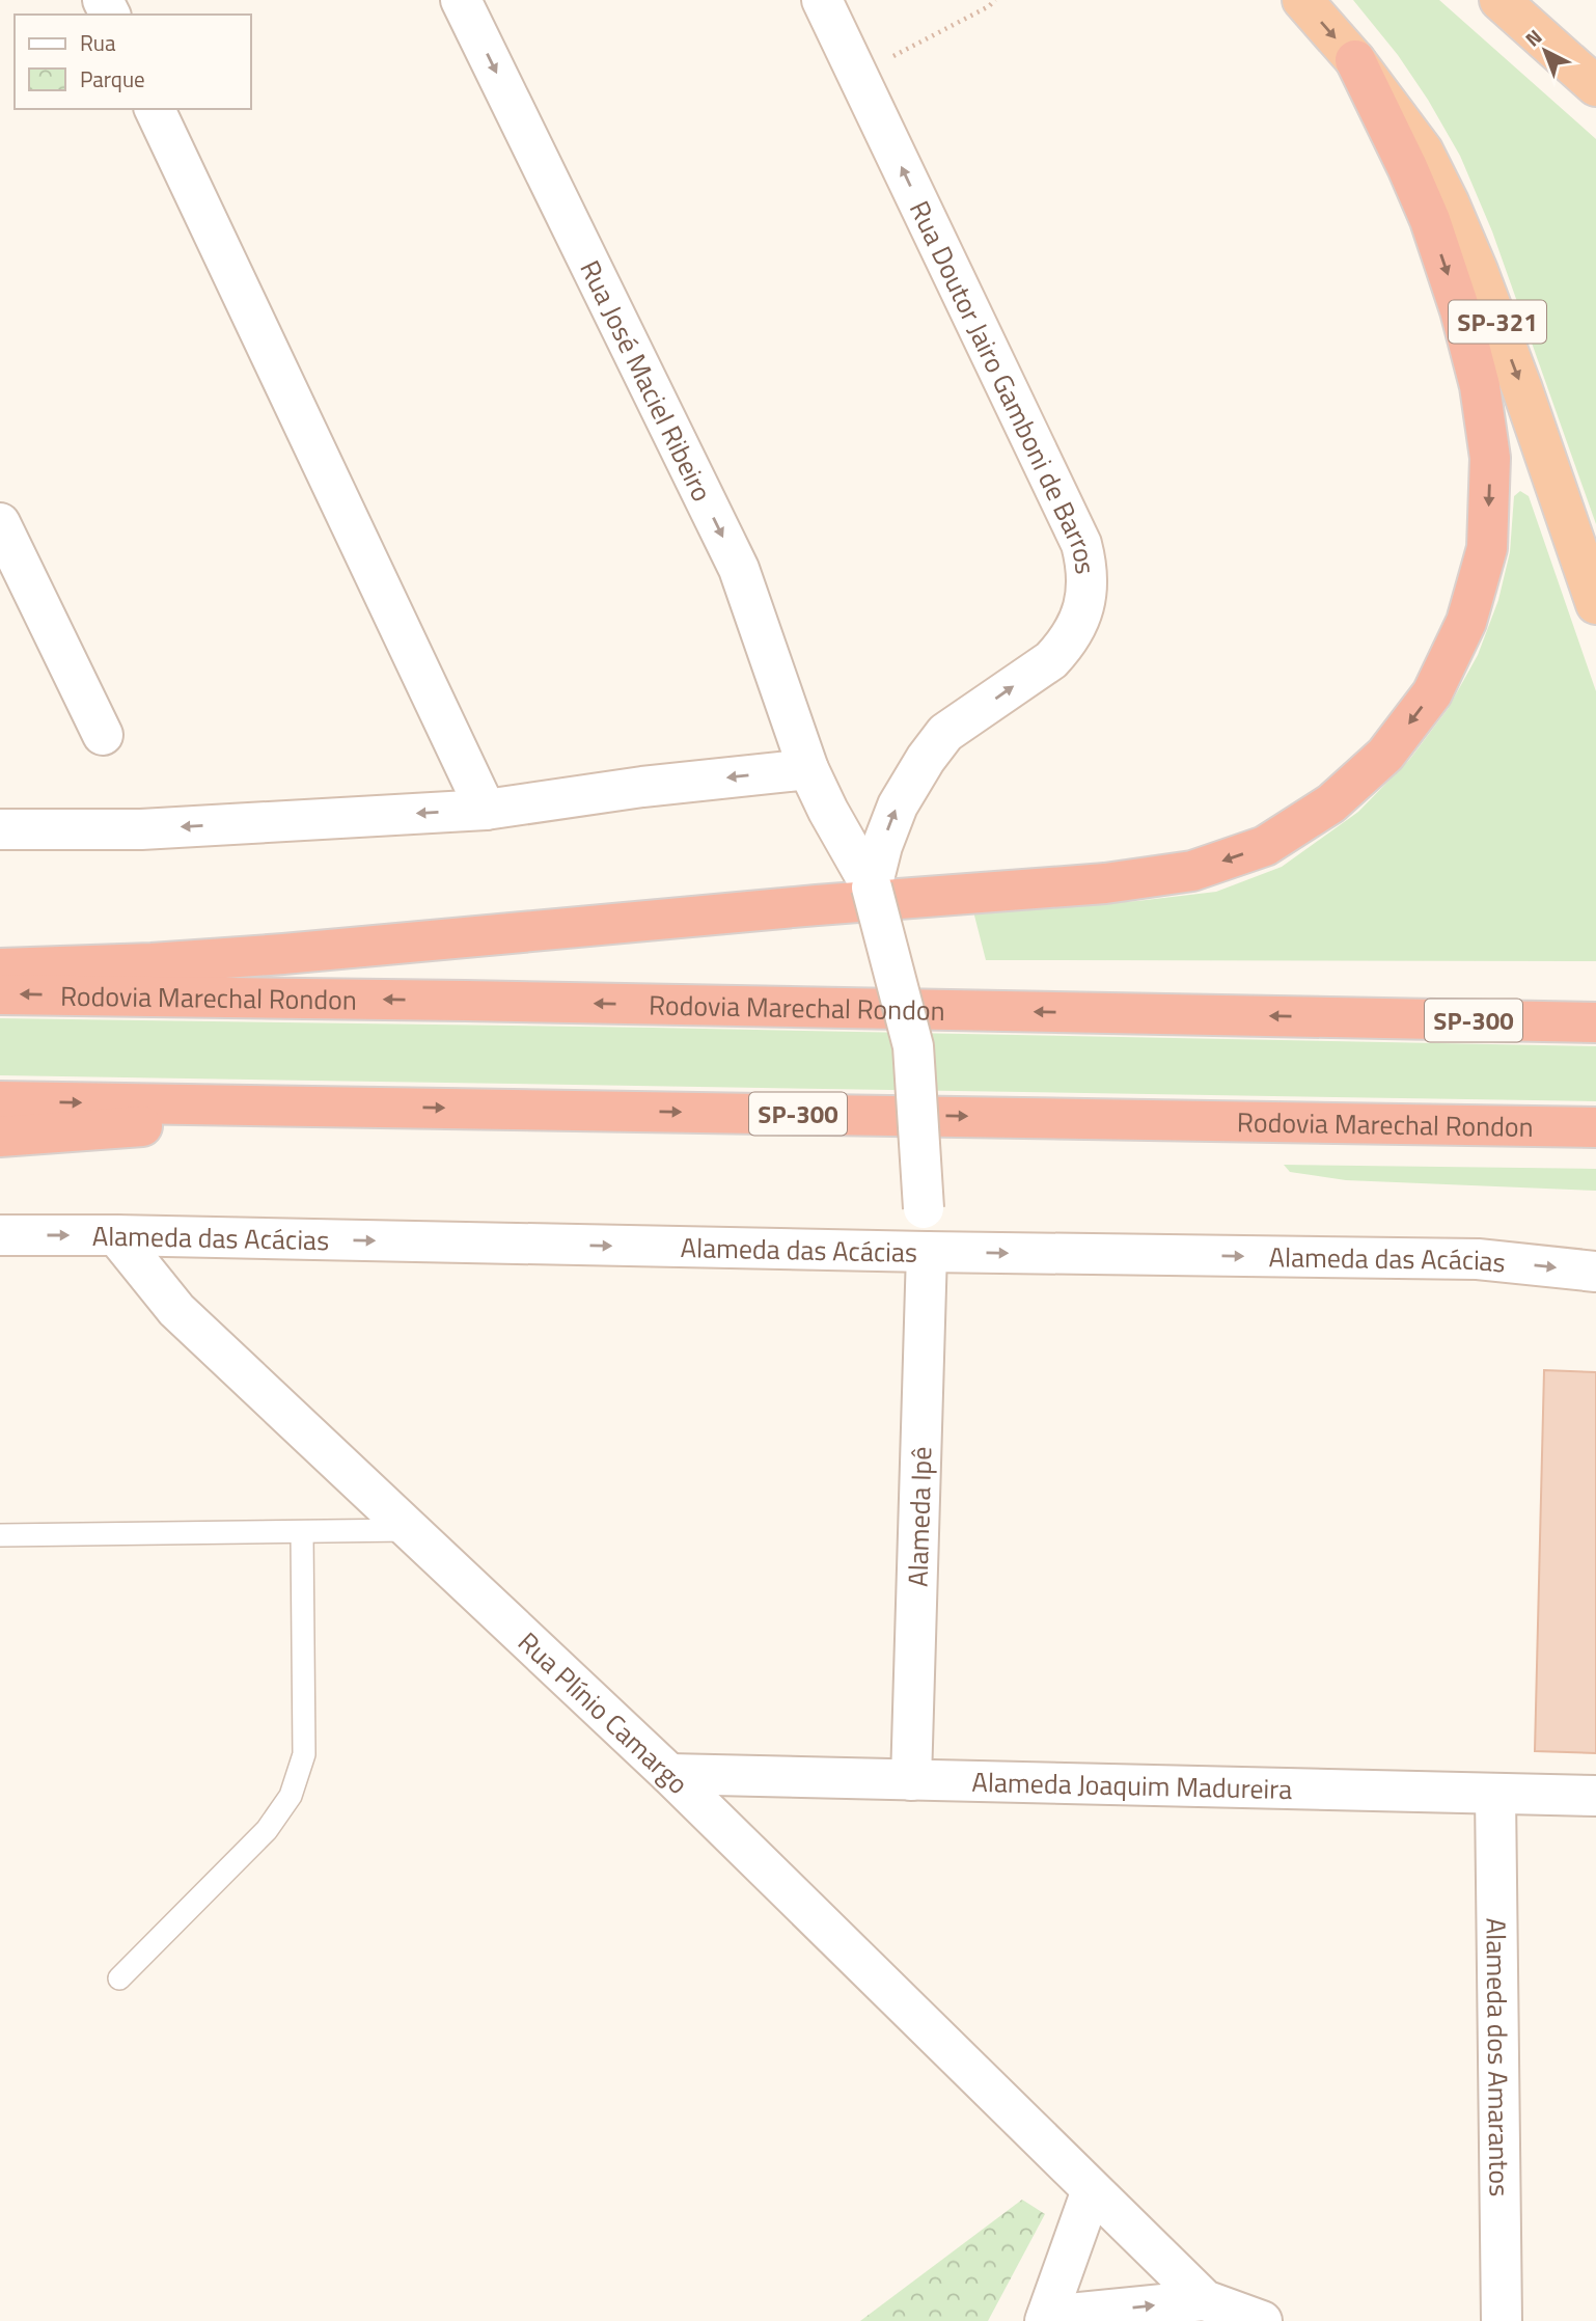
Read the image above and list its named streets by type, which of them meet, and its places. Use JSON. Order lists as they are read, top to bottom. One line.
{"streets":{"highway":["SP-321","Rodovia Marechal Rondon","SP-300"],"street":["Rua José Maciel Ribeiro","Rua Doutor Jairo Gamboni de Barros","Alameda das Acácias","Alameda Ipê","Rua Plínio Camargo","Alameda Joaquim Madureira","Alameda dos Amarantos"]},"crossings":[["Rua José Maciel Ribeiro","Rua Doutor Jairo Gamboni de Barros"],["Rua José Maciel Ribeiro","Alameda Ipê"],["Rua Doutor Jairo Gamboni de Barros","Alameda Ipê"],["Alameda das Acácias","Alameda Ipê"],["Alameda das Acácias","Rua Plínio Camargo"],["Alameda Ipê","Alameda Joaquim Madureira"],["Rua Plínio Camargo","Alameda Joaquim Madureira"],["Alameda Joaquim Madureira","Alameda dos Amarantos"]],"one_way":["Rua Doutor Jairo Gamboni de Barros","Alameda das Acácias"],"legend":["Rua","Parque"],"north":"top left"}
